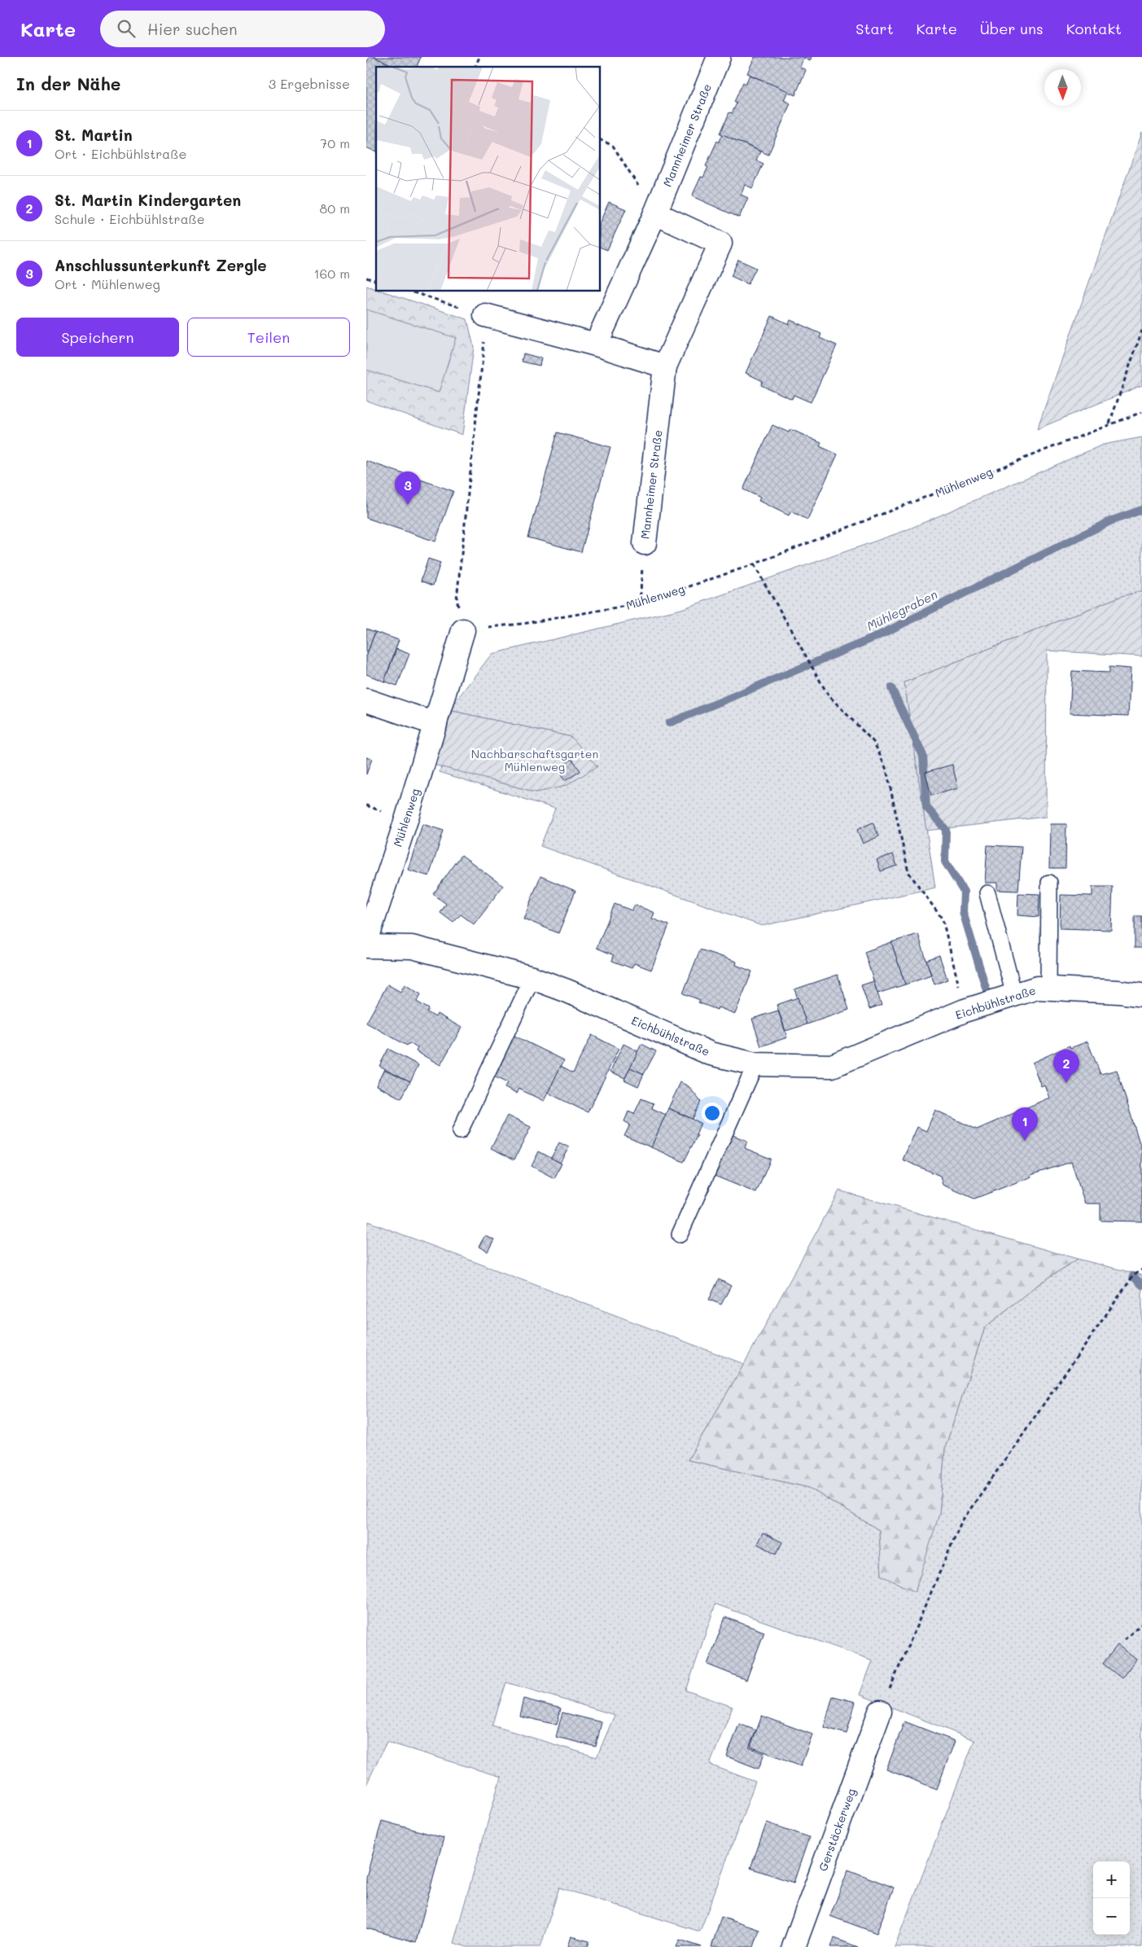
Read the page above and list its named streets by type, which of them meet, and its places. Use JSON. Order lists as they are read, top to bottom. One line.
{"streets":{"street":["Mannheimer Straße","Mühlenweg","Eichbühlstraße","Gerstäckerweg"]},"crossings":[["Mannheimer Straße","Mühlenweg"]],"water":["Mühlegraben"],"parks":["Nachbarschaftsgarten Mühlenweg"],"north":"bottom","page":{"header":"Karte","search":"Hier suchen","nav":["Start","Karte","Über uns","Kontakt"],"heading":["In der Nähe","3 Ergebnisse"],"list":[{"mark":"1","name":"St. Martin","note":"Ort · Eichbühlstraße","value":"70 m"},{"mark":"2","name":"St. Martin Kindergarten","note":"Schule · Eichbühlstraße","value":"80 m"},{"mark":"3","name":"Anschlussunterkunft Zergle","note":"Ort · Mühlenweg","value":"160 m"}],"buttons":["Speichern","Teilen"],"pins":["3","2","1"],"map_buttons":["+","−"]}}
